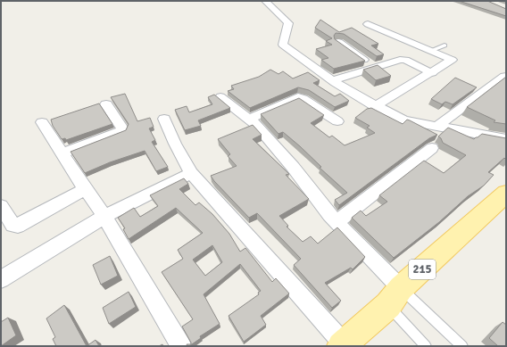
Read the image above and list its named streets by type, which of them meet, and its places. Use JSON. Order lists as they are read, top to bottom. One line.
{"streets":{"main road":["215"]}}
